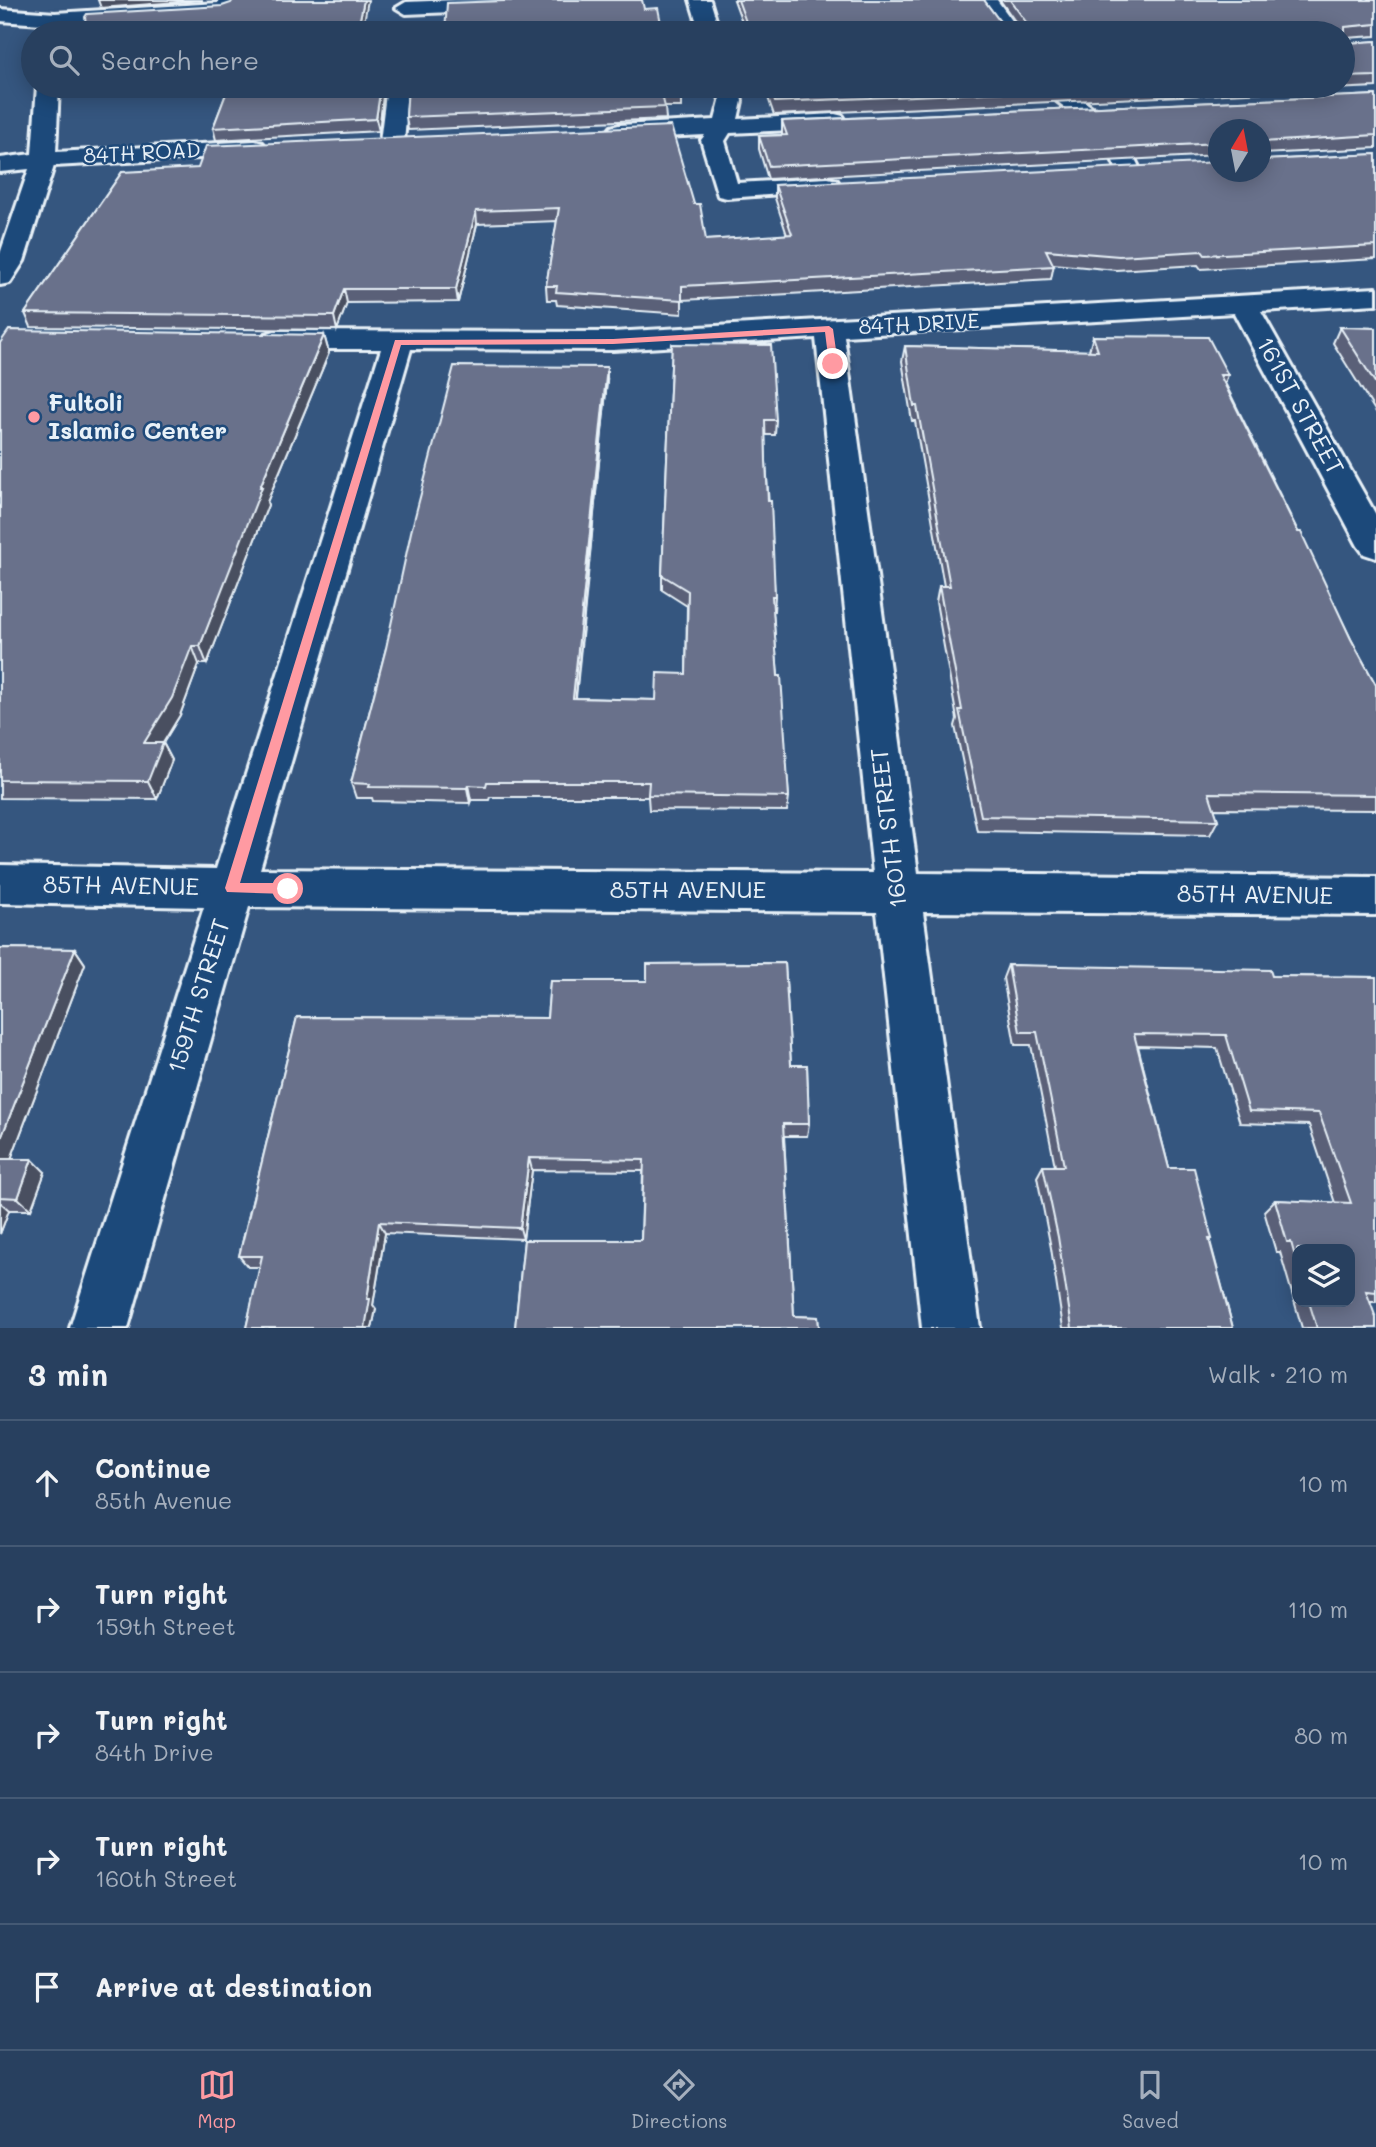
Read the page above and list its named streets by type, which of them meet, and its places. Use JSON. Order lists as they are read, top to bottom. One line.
{"streets":{"street":["84TH ROAD","84TH DRIVE","161ST STREET","160TH STREET","85TH AVENUE","159TH STREET"]},"crossings":[["84TH DRIVE","161ST STREET"],["84TH DRIVE","160TH STREET"],["84TH DRIVE","159TH STREET"],["160TH STREET","85TH AVENUE"],["85TH AVENUE","159TH STREET"]],"places":["Fultoli Islamic Center"],"north":"top","page":{"search":"Search here","heading":["3 min","Walk · 210 m"],"list":[["Continue","85th Avenue","10 m"],["Turn right","159th Street","110 m"],["Turn right","84th Drive","80 m"],["Turn right","160th Street","10 m"],"Arrive at destination"],"nav":["Map","Directions","Saved"]}}
